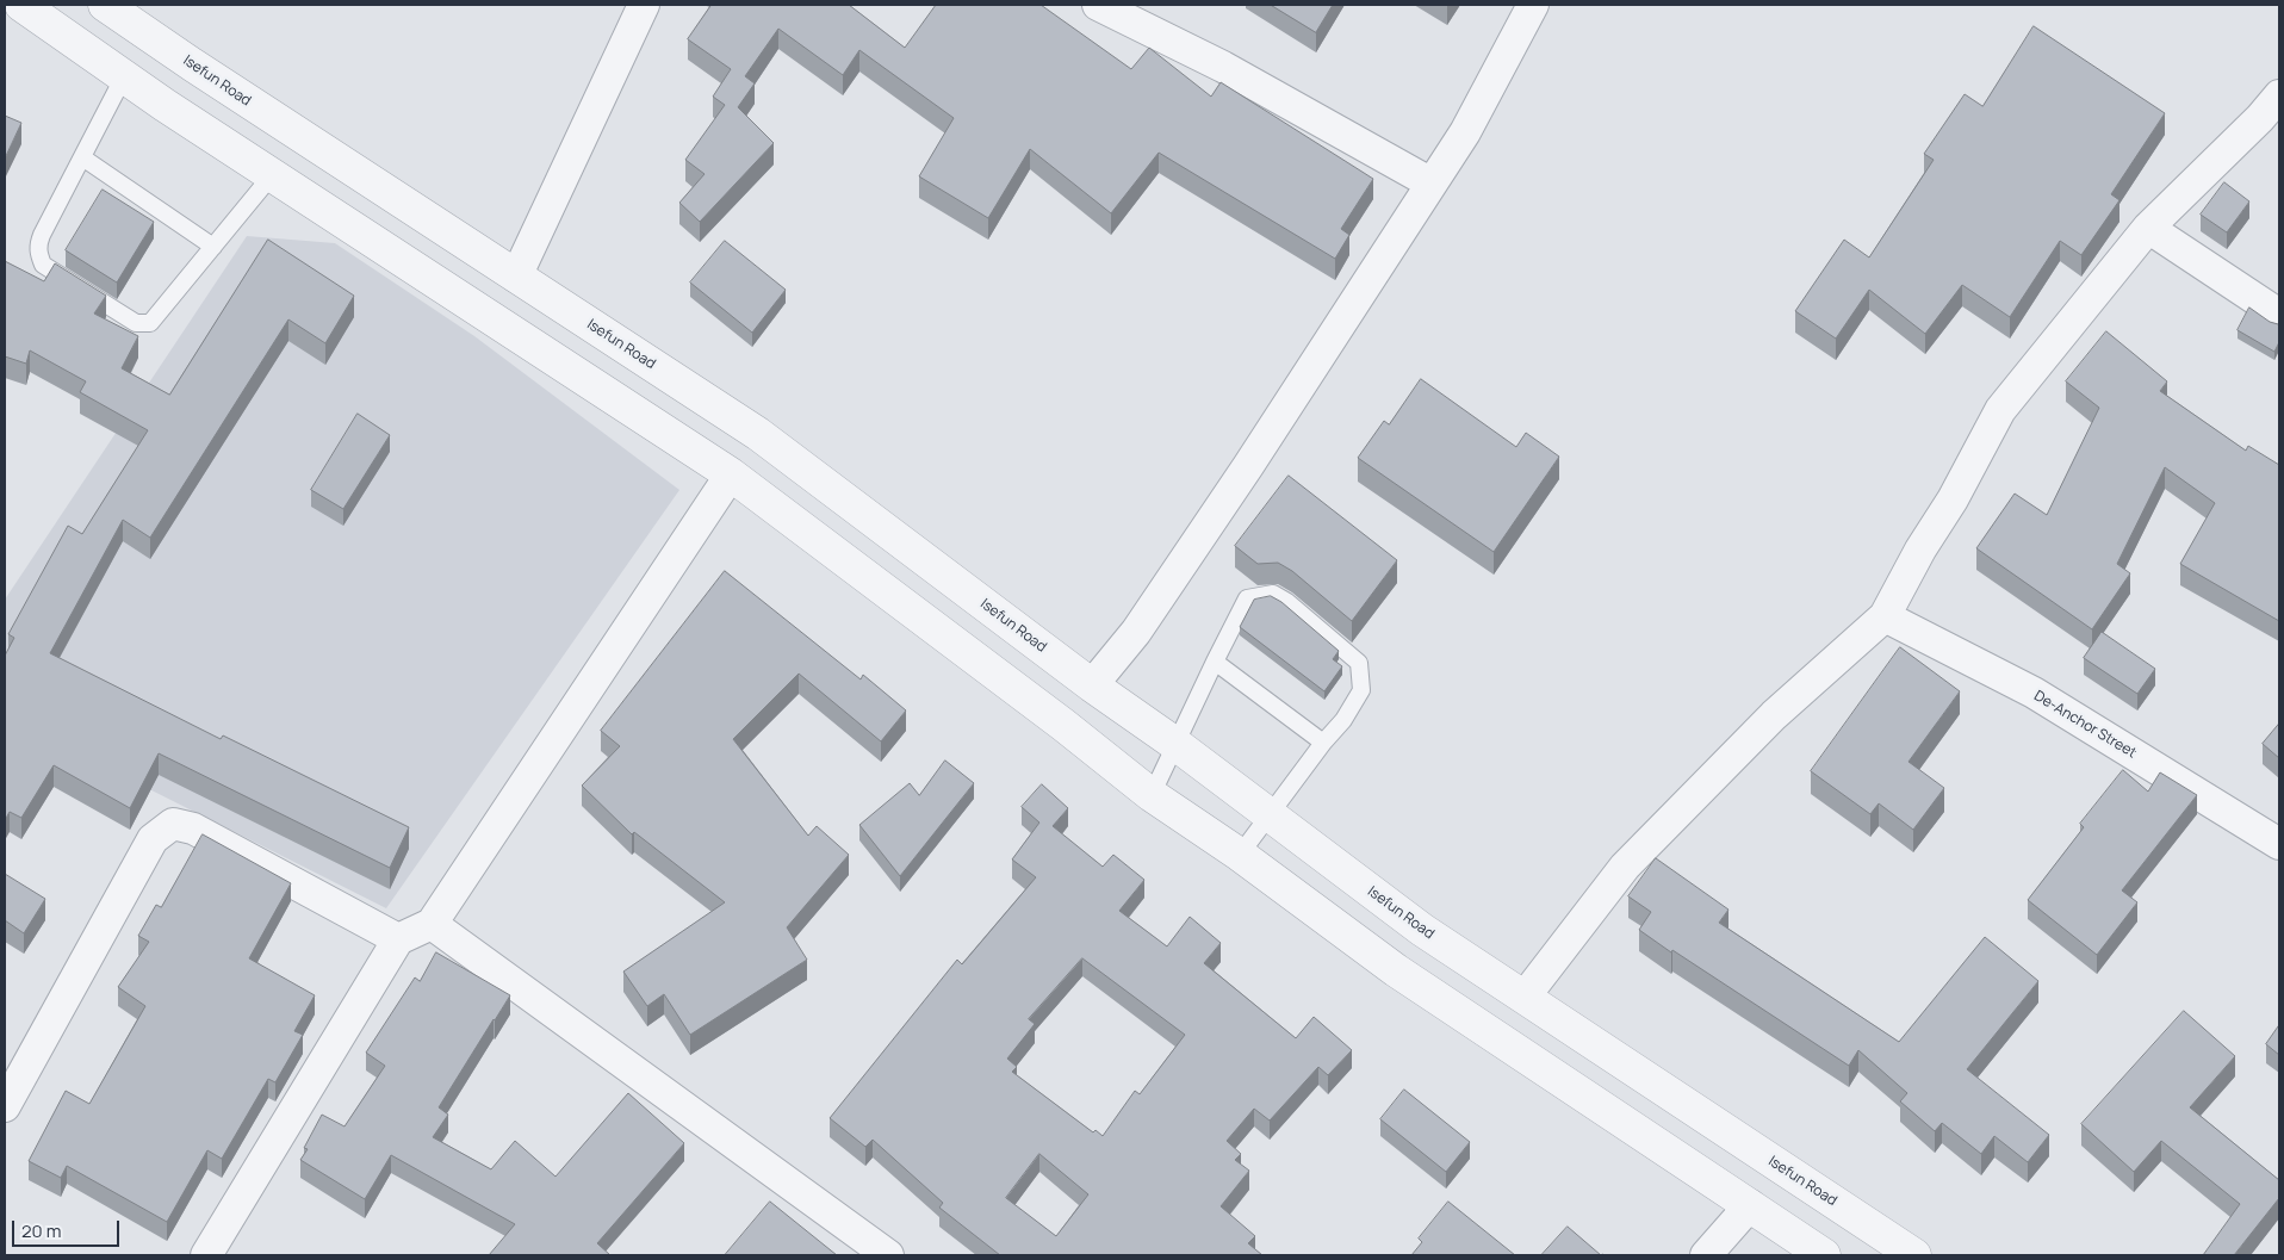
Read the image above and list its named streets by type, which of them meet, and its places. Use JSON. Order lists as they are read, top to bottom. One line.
{"streets":{"street":["Isefun Road","De-Anchor Street"]},"scale_bar":"20 m"}
